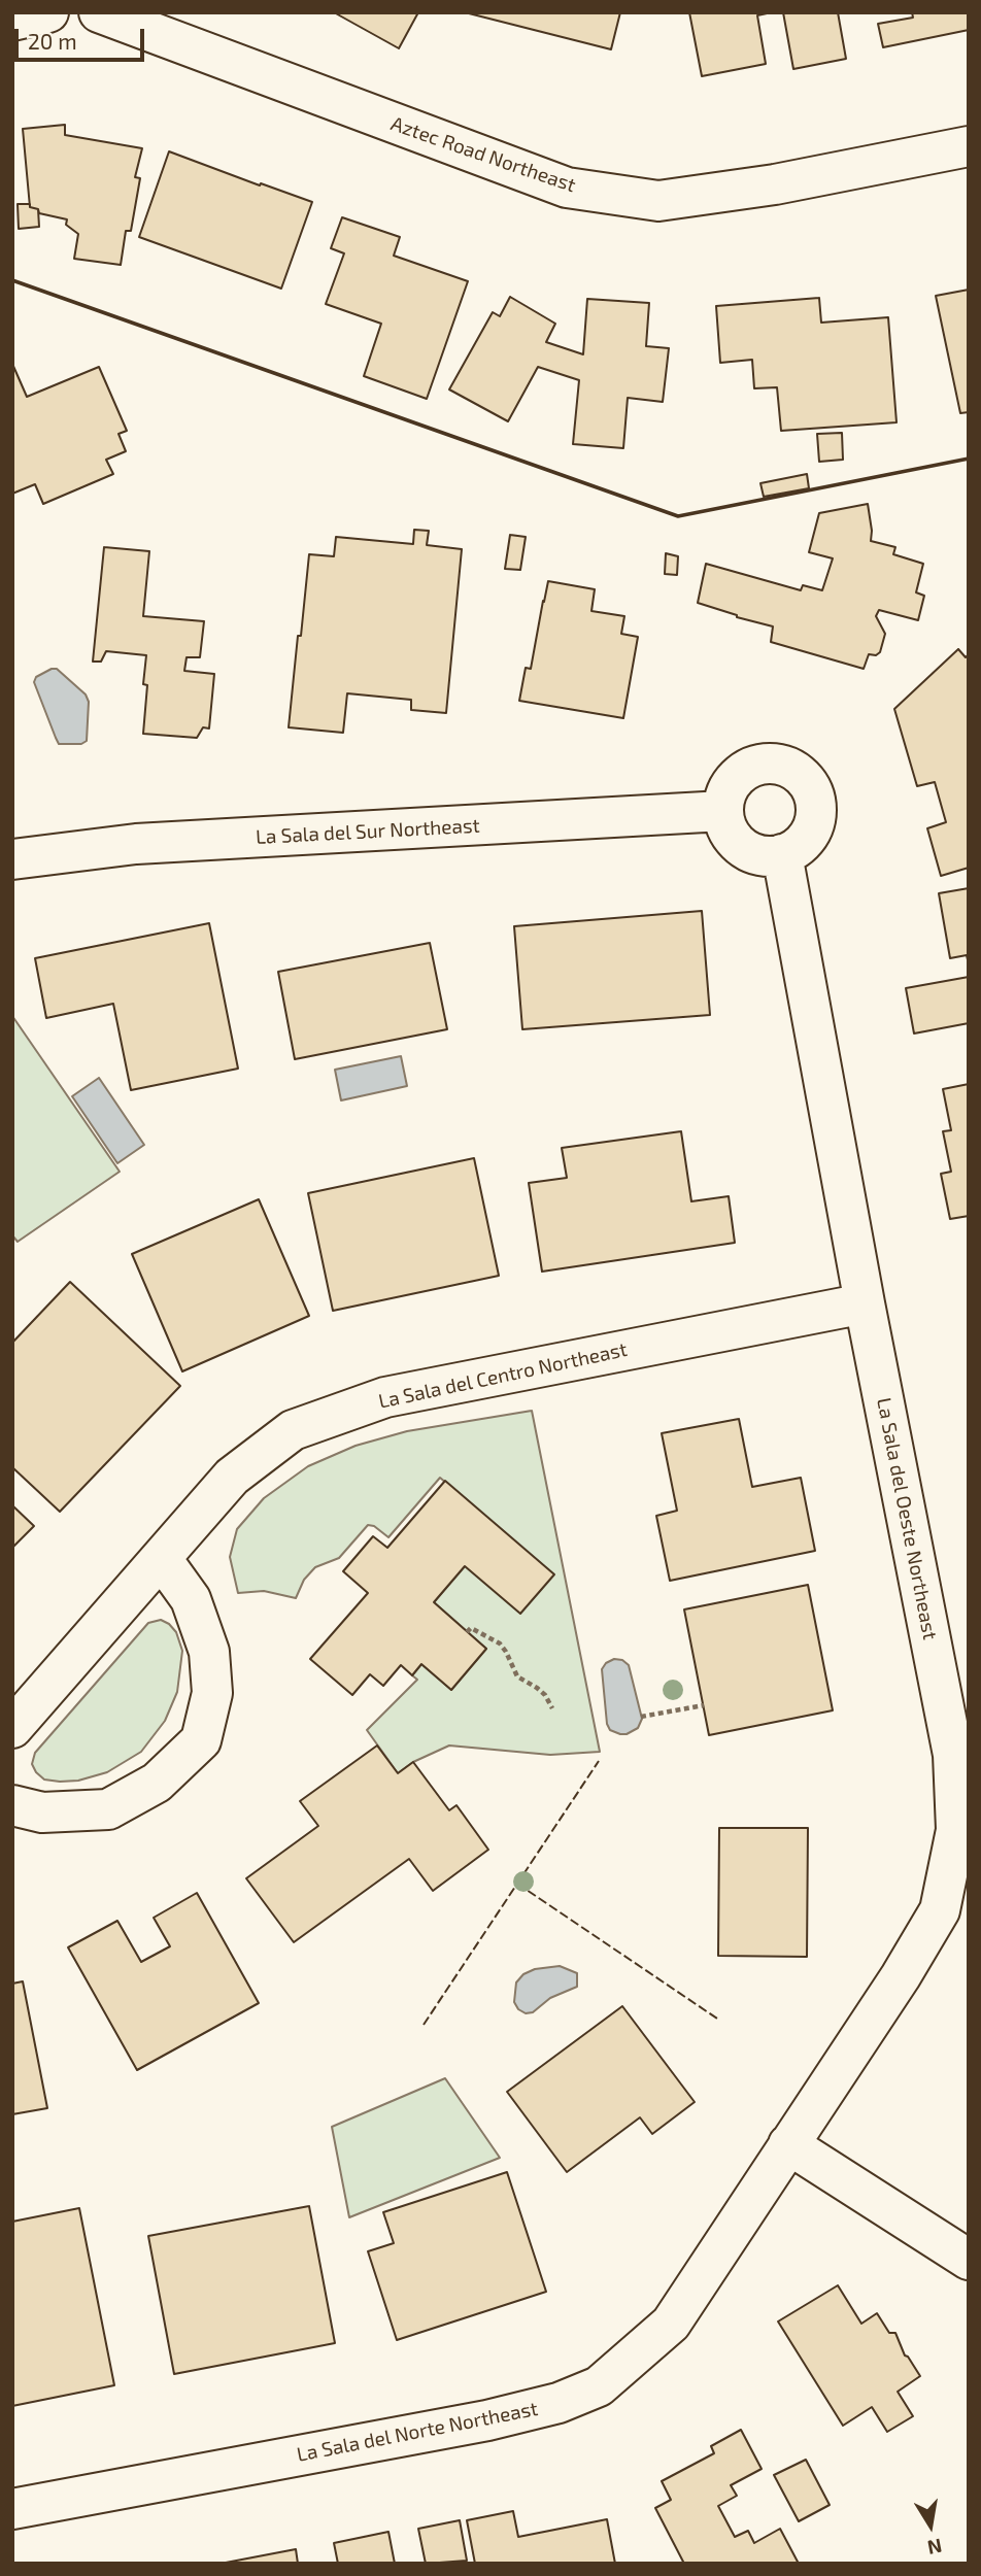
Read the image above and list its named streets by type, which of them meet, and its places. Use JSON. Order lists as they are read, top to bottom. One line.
{"streets":{"street":["Aztec Road Northeast","La Sala del Sur Northeast","La Sala del Centro Northeast","La Sala del Oeste Northeast","La Sala del Norte Northeast"]},"crossings":[["La Sala del Sur Northeast","La Sala del Oeste Northeast"],["La Sala del Centro Northeast","La Sala del Oeste Northeast"],["La Sala del Oeste Northeast","La Sala del Norte Northeast"]],"scale_bar":"20 m","north":"bottom"}
